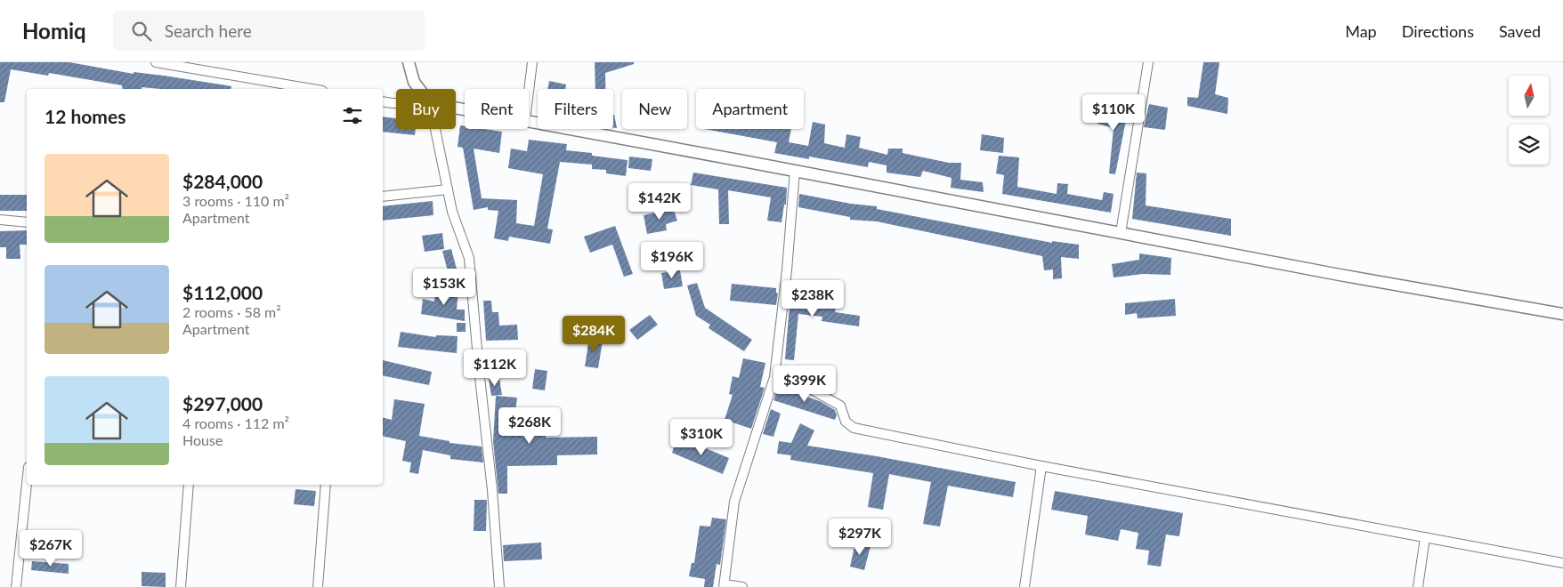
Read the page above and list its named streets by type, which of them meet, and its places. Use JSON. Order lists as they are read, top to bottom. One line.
{"north":"top","page":{"header":"Homiq","search":"Search here","nav":["Map","Directions","Saved"],"chip":["Buy","Rent","Filters","New","Apartment"],"heading":"12 homes","price":["$110K","$142K","$196K","$153K","$238K","$284K","$112K","$399K","$268K","$310K","$297K","$267K"],"list":[{"name":"$284,000","note":"3 rooms · 110 m² · Apartment"},{"name":"$112,000","note":"2 rooms · 58 m² · Apartment"},{"name":"$297,000","note":"4 rooms · 112 m² · House"}]}}
